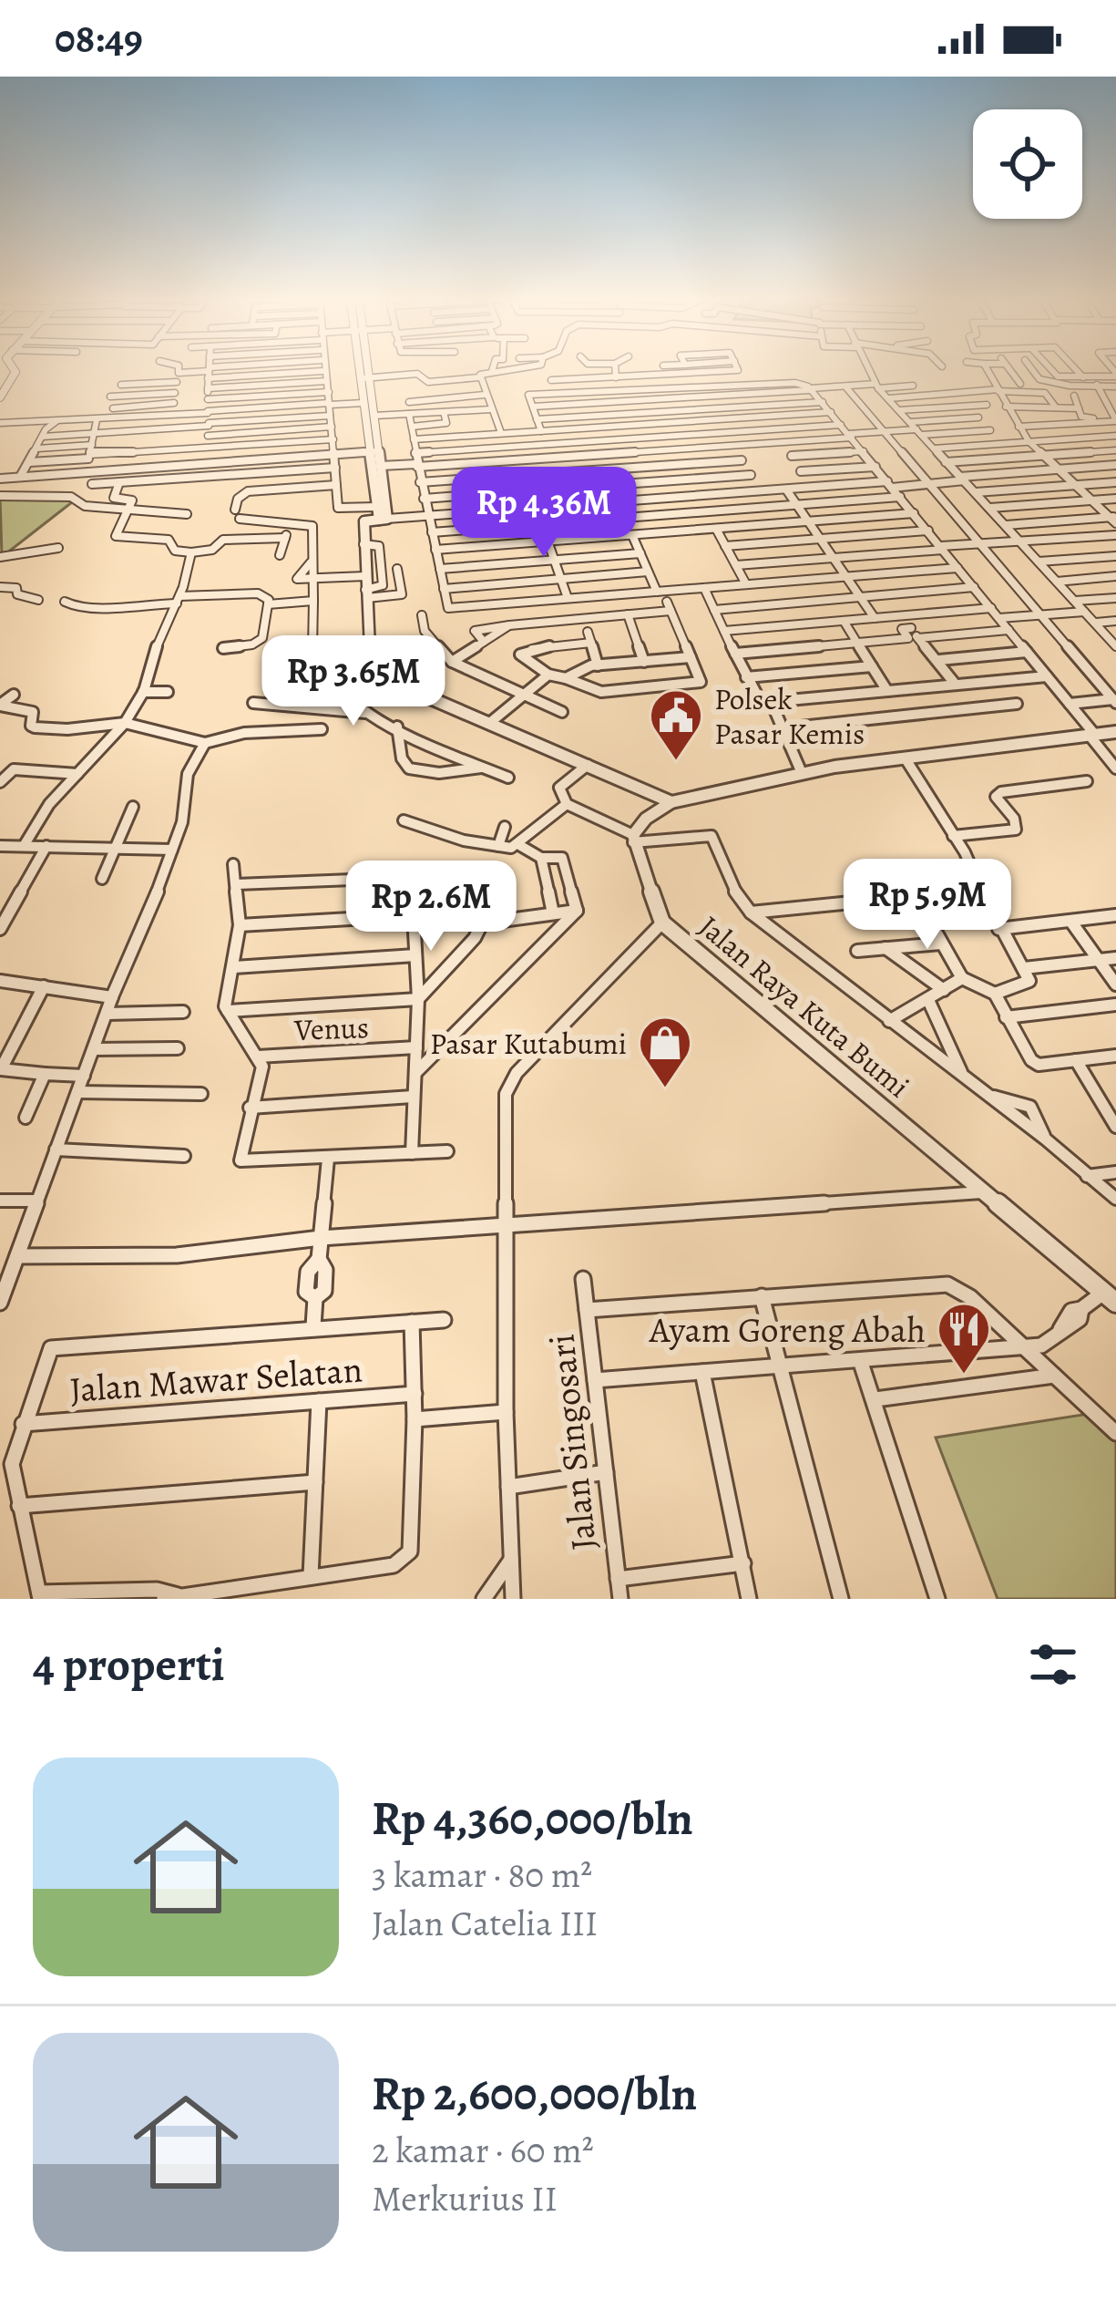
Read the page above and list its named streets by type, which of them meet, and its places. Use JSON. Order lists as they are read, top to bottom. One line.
{"streets":{"street":["Jalan Raya Kuta Bumi","Venus","Jalan Mawar Selatan","Jalan Singosari"]},"places":{"public building":["Polsek Pasar Kemis"],"shop":["Pasar Kutabumi"],"restaurant":["Ayam Goreng Abah"]},"page":{"status":"08:49","price":["Rp 4.36M","Rp 3.65M","Rp 5.9M","Rp 2.6M"],"heading":"4 properti","list":[{"name":"Rp 4,360,000/bln","note":"3 kamar · 80 m² · Jalan Catelia III"},{"name":"Rp 2,600,000/bln","note":"2 kamar · 60 m² · Merkurius II"}]}}
